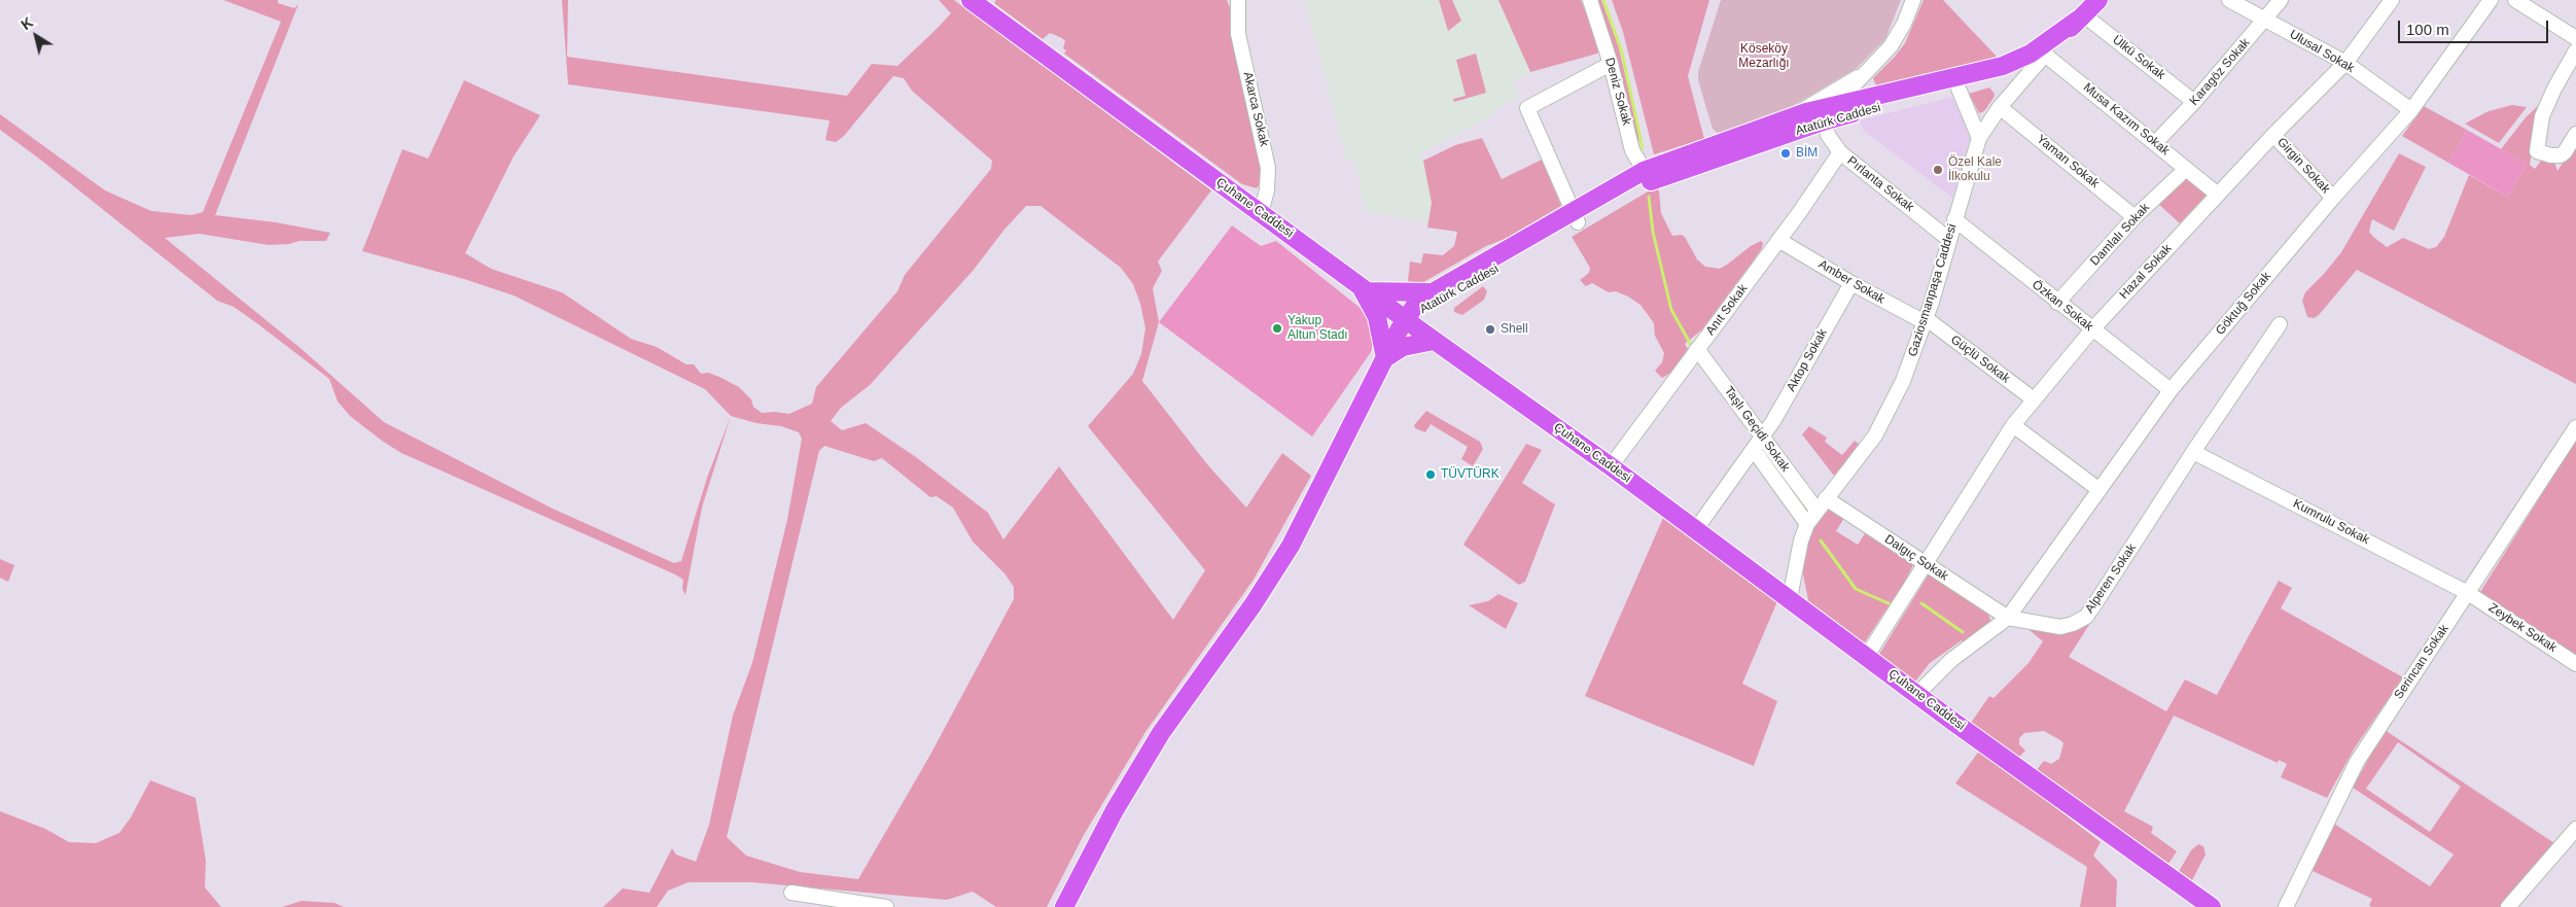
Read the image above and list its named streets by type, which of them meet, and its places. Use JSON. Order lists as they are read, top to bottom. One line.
{"streets":{"main road":["Atatürk Caddesi","Çuhane Caddesi"],"street":["Ulusal Sokak","Ülkü Sokak","Karagöz Sokak","Deniz Sokak","Akarca Sokak","Musa Kazım Sokak","Yaman Sokak","Girgin Sokak","Pırlanta Sokak","Damlalı Sokak","Hazal Sokak","Amber Sokak","Gaziosmanpaşa Caddesi","Göktuğ Sokak","Özkan Sokak","Anıt Sokak","Güçlü Sokak","Aktop Sokak","Taşlı Geçidi Sokak","Kumrulu Sokak","Dalgıç Sokak","Alperen Sokak","Zeybek Sokak","Serincan Sokak"]},"crossings":[["Ulusal Sokak","Karagöz Sokak"],["Ulusal Sokak","Hazal Sokak"],["Ulusal Sokak","Göktuğ Sokak"],["Ülkü Sokak","Karagöz Sokak"],["Ülkü Sokak","Atatürk Caddesi"],["Karagöz Sokak","Musa Kazım Sokak"],["Deniz Sokak","Atatürk Caddesi"],["Akarca Sokak","Çuhane Caddesi"],["Atatürk Caddesi","Musa Kazım Sokak"],["Atatürk Caddesi","Pırlanta Sokak"],["Atatürk Caddesi","Çuhane Caddesi"],["Atatürk Caddesi","Gaziosmanpaşa Caddesi"],["Musa Kazım Sokak","Damlalı Sokak"],["Musa Kazım Sokak","Hazal Sokak"],["Musa Kazım Sokak","Gaziosmanpaşa Caddesi"],["Yaman Sokak","Damlalı Sokak"],["Yaman Sokak","Gaziosmanpaşa Caddesi"],["Girgin Sokak","Hazal Sokak"],["Girgin Sokak","Göktuğ Sokak"],["Pırlanta Sokak","Gaziosmanpaşa Caddesi"],["Pırlanta Sokak","Anıt Sokak"],["Çuhane Caddesi","Hazal Sokak"],["Çuhane Caddesi","Gaziosmanpaşa Caddesi"],["Çuhane Caddesi","Anıt Sokak"],["Çuhane Caddesi","Aktop Sokak"],["Damlalı Sokak","Özkan Sokak"],["Hazal Sokak","Özkan Sokak"],["Hazal Sokak","Güçlü Sokak"],["Hazal Sokak","Dalgıç Sokak"],["Amber Sokak","Gaziosmanpaşa Caddesi"],["Amber Sokak","Anıt Sokak"],["Amber Sokak","Güçlü Sokak"],["Amber Sokak","Aktop Sokak"],["Gaziosmanpaşa Caddesi","Özkan Sokak"],["Gaziosmanpaşa Caddesi","Güçlü Sokak"],["Gaziosmanpaşa Caddesi","Taşlı Geçidi Sokak"],["Gaziosmanpaşa Caddesi","Dalgıç Sokak"],["Göktuğ Sokak","Özkan Sokak"],["Göktuğ Sokak","Dalgıç Sokak"],["Göktuğ Sokak","Alperen Sokak"],["Anıt Sokak","Taşlı Geçidi Sokak"],["Aktop Sokak","Taşlı Geçidi Sokak"],["Kumrulu Sokak","Alperen Sokak"],["Kumrulu Sokak","Zeybek Sokak"],["Kumrulu Sokak","Serincan Sokak"],["Dalgıç Sokak","Alperen Sokak"],["Zeybek Sokak","Serincan Sokak"]],"parks":["Köseköy Mezarlığı"],"places":["BİM","Özel Kale İlkokulu","Yakup Altun Stadı","Shell","TÜVTÜRK"],"scale_bar":"100 m","north":"top left"}
